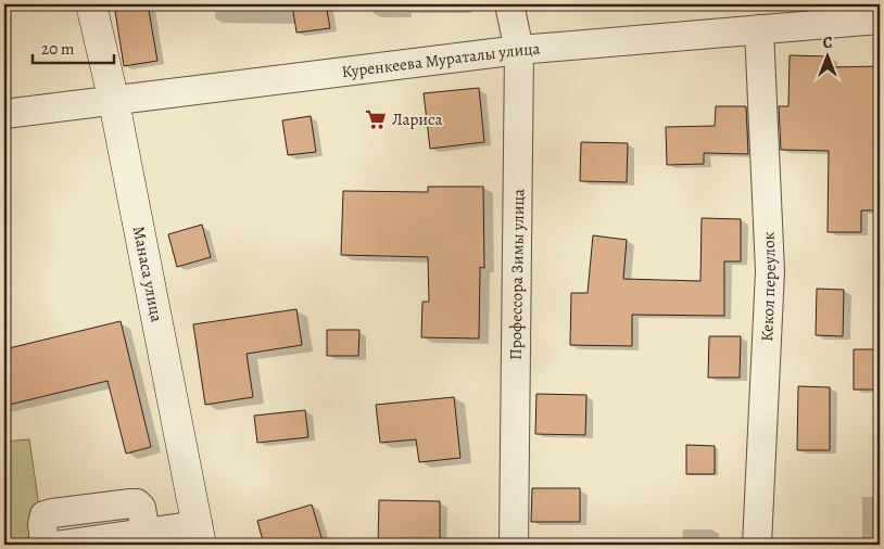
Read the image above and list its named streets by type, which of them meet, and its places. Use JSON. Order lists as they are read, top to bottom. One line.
{"streets":{"street":["Куренкеева Мураталы улица","Манаса улица","Профессора Зимы улица","Кекол переулок"]},"crossings":[["Куренкеева Мураталы улица","Манаса улица"],["Куренкеева Мураталы улица","Профессора Зимы улица"],["Куренкеева Мураталы улица","Кекол переулок"]],"places":{"supermarket":["Лариса"]},"scale_bar":"20 m","north":"top"}
